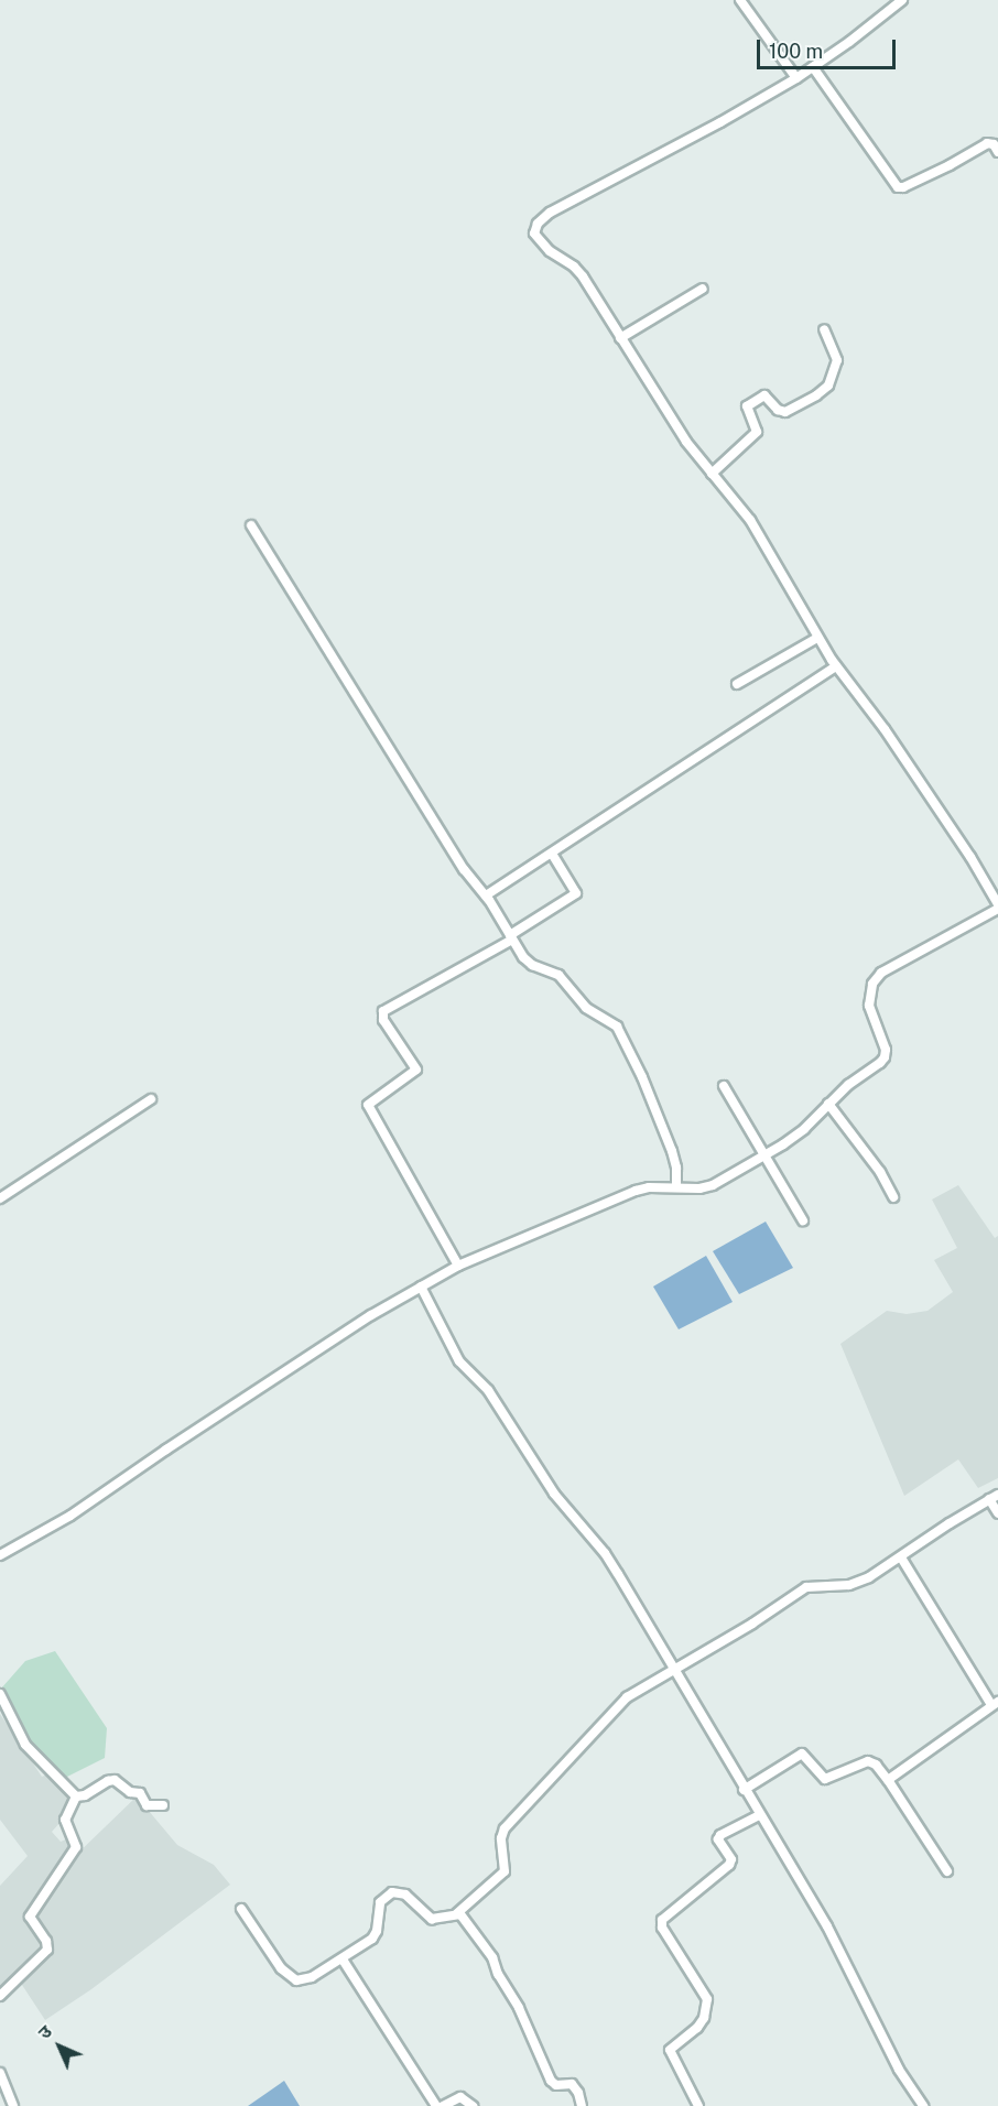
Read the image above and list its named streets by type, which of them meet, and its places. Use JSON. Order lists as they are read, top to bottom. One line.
{"scale_bar":"100 m","north":"top left"}
